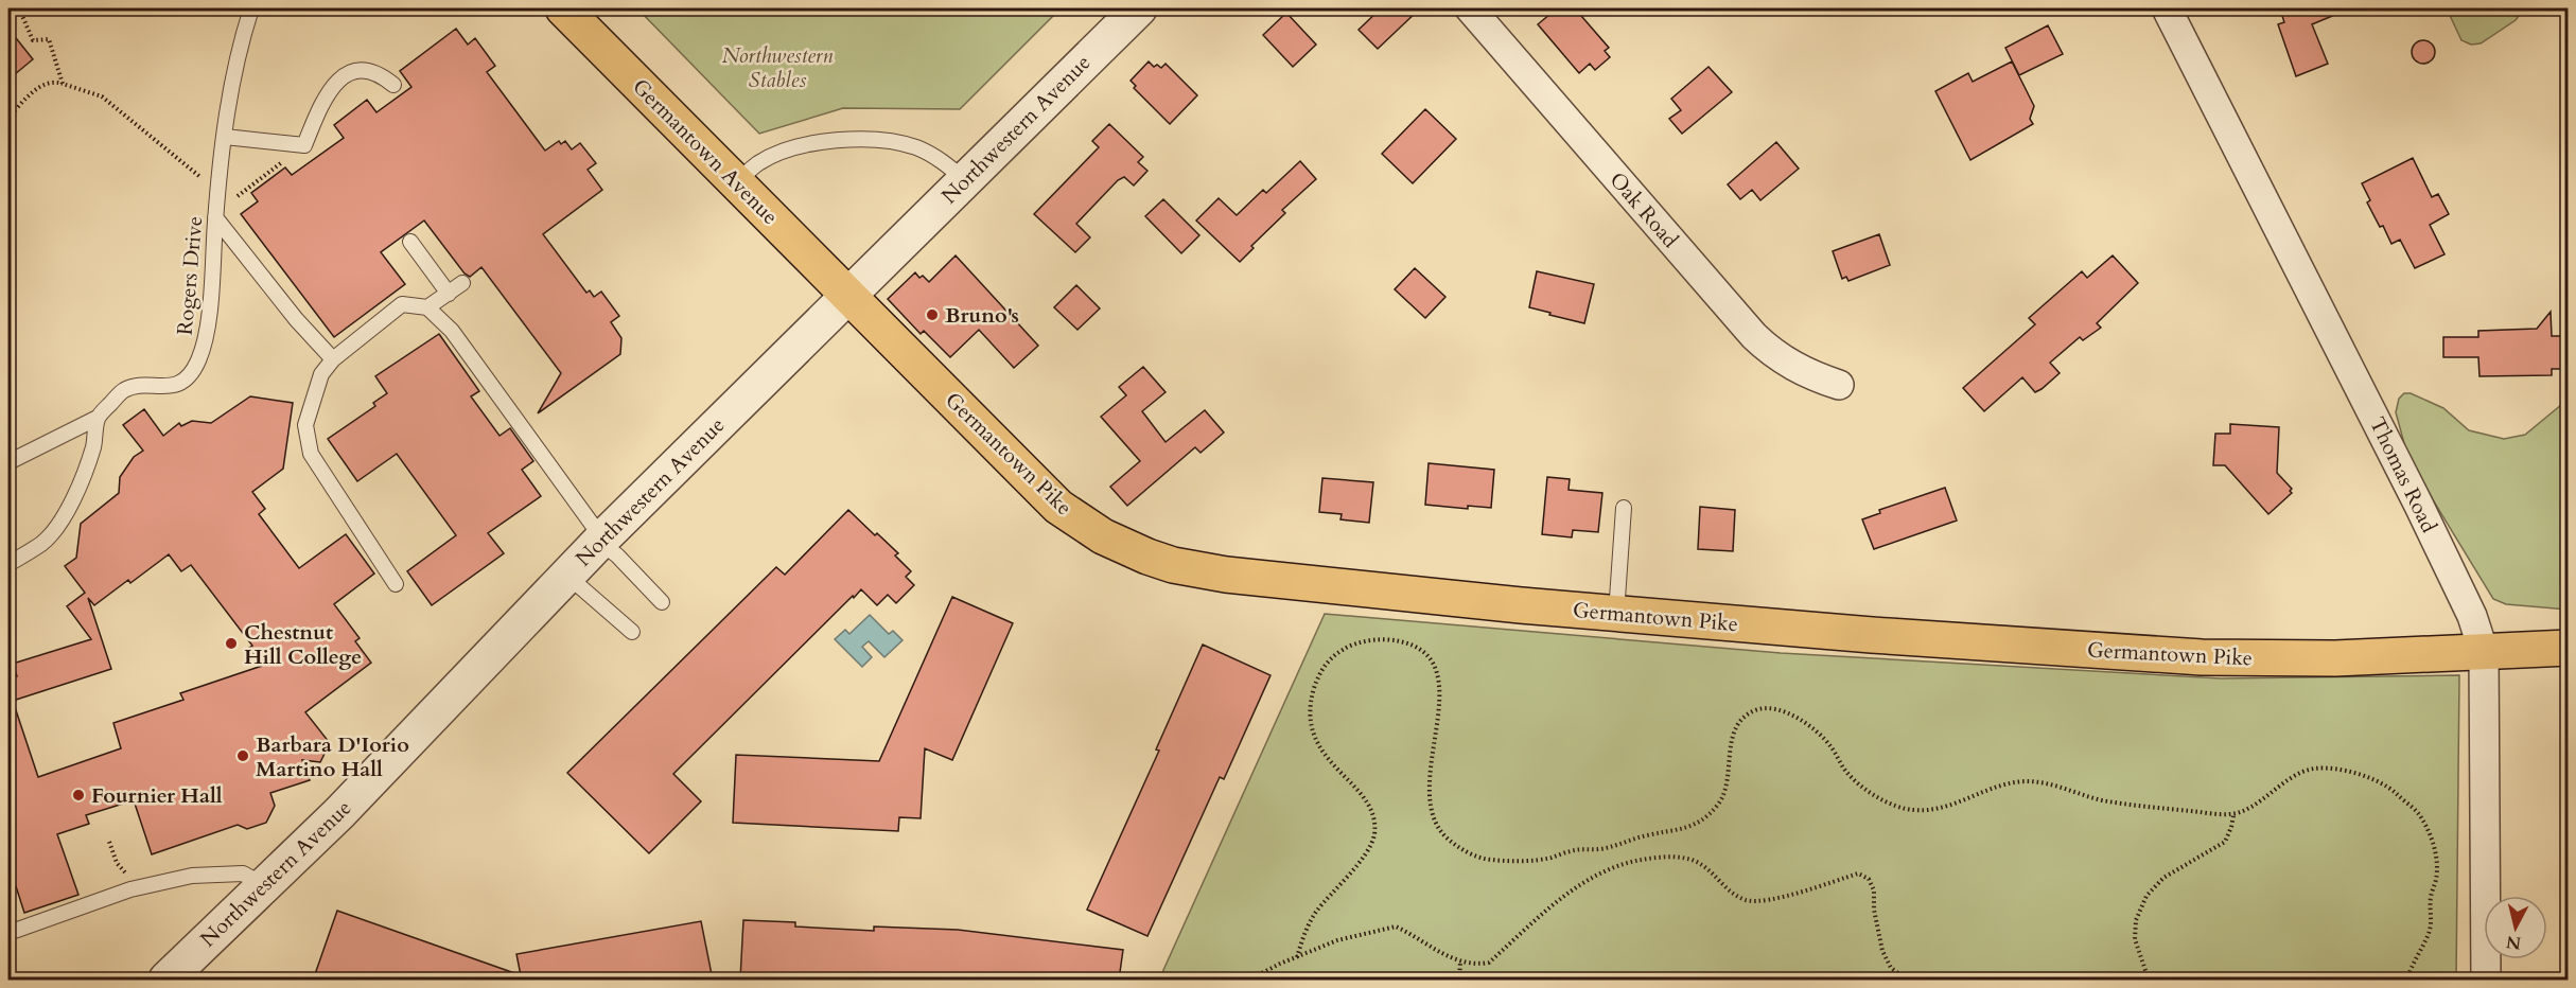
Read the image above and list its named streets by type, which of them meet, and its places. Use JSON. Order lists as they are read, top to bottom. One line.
{"streets":{"main road":["Germantown Avenue","Germantown Pike"],"street":["Northwestern Avenue","Oak Road","Thomas Road"],"lane":["Rogers Drive"]},"crossings":[["Northwestern Avenue","Germantown Avenue"],["Northwestern Avenue","Germantown Pike"],["Germantown Avenue","Germantown Pike"],["Germantown Pike","Thomas Road"]],"parks":["Northwestern Stables"],"places":["Bruno's","Chestnut Hill College","Barbara D'Iorio Martino Hall","Fournier Hall"],"north":"bottom"}
